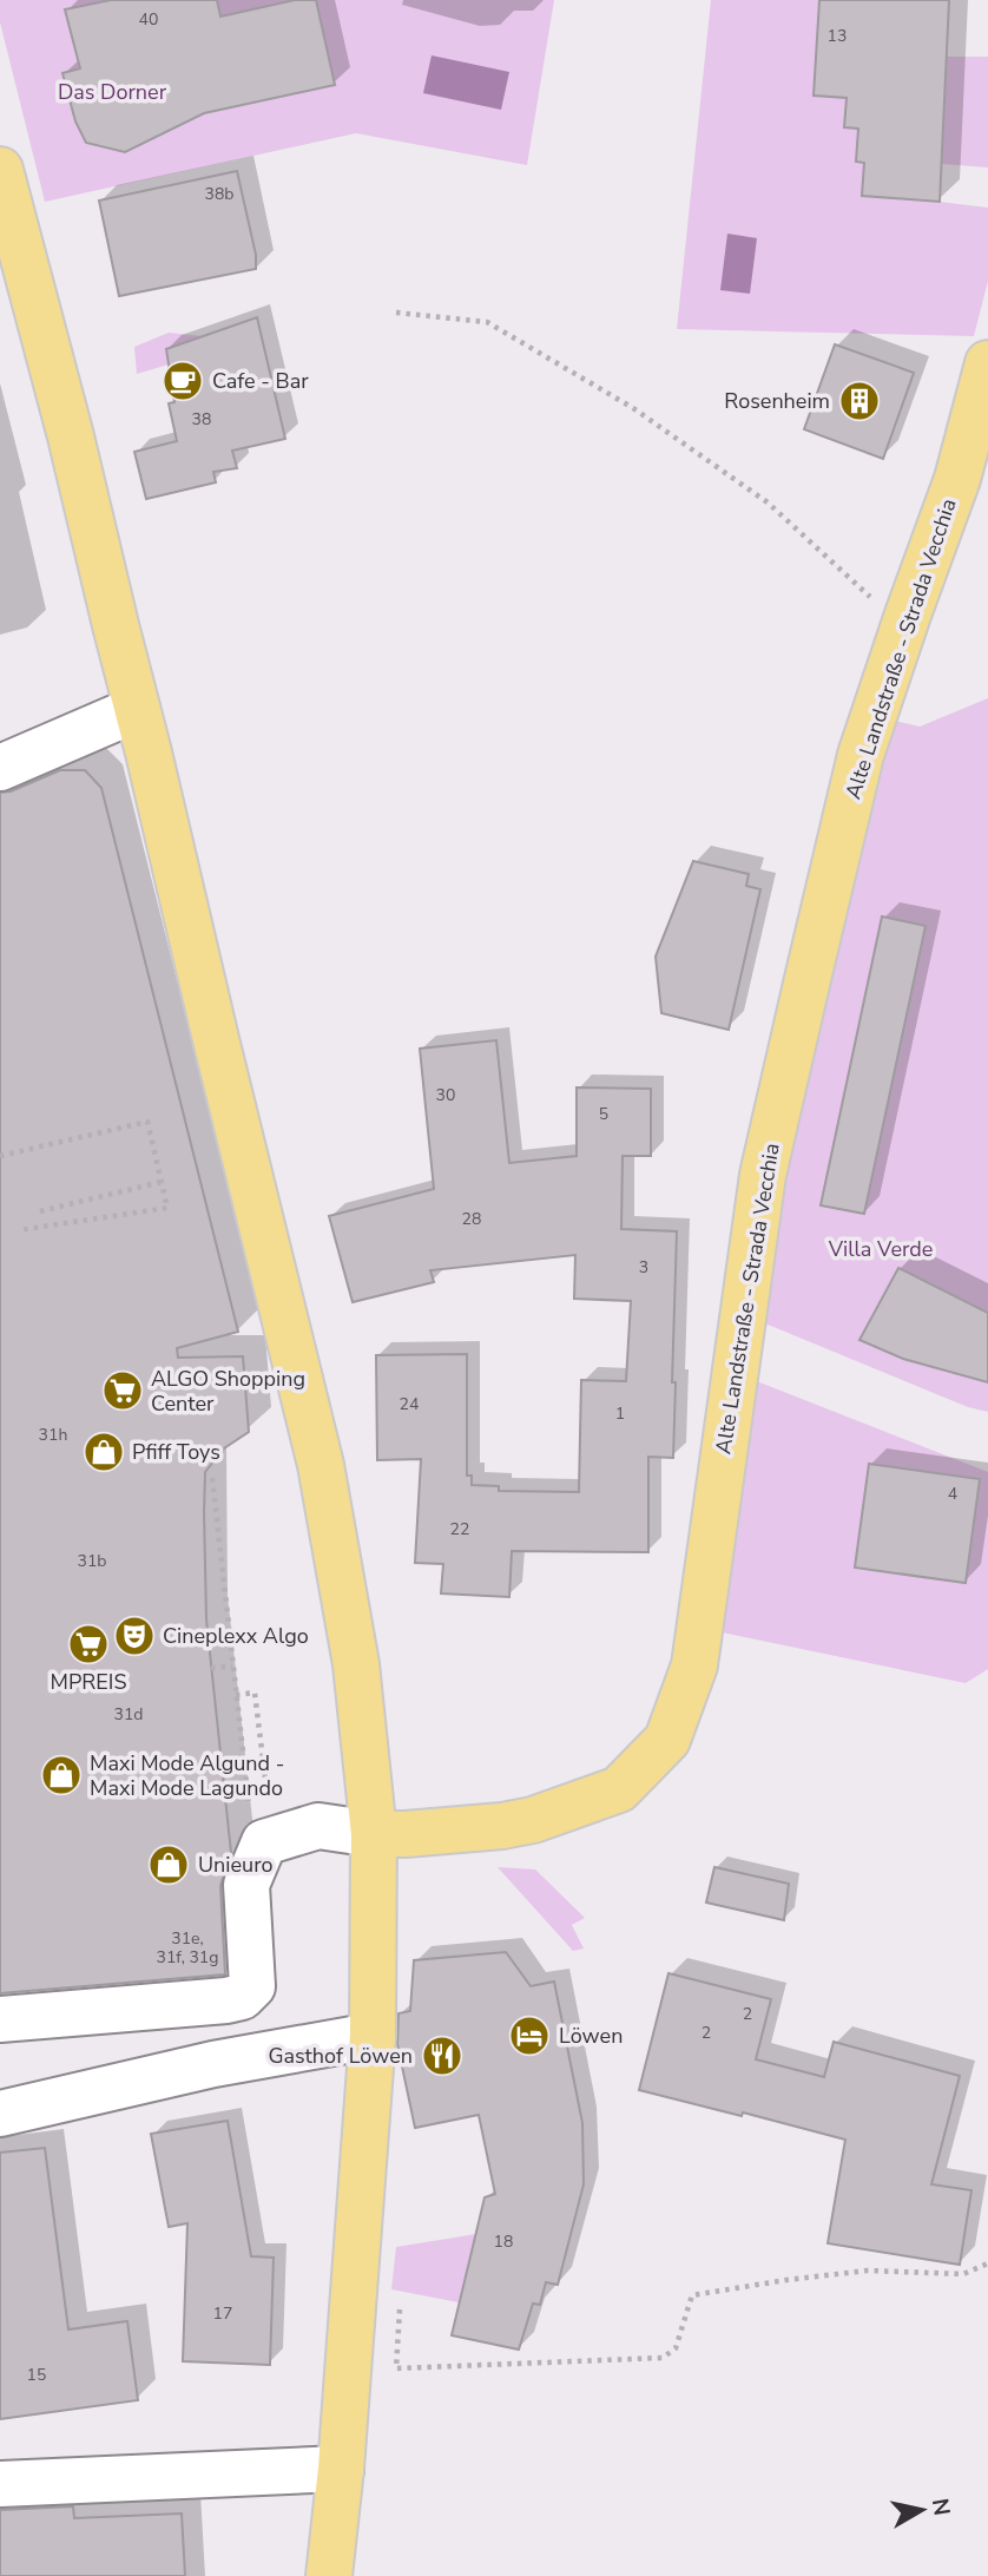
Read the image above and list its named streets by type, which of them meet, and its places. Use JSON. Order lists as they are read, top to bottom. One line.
{"streets":{"main road":["Alte Landstraße - Strada Vecchia"]},"parks":["Das Dorner","Villa Verde"],"places":{"cafe":["Cafe - Bar"],"building":["Rosenheim"],"supermarket":["ALGO Shopping Center","MPREIS"],"shop":["Pfiff Toys","Maxi Mode Algund - Maxi Mode Lagundo","Unieuro"],"theatre":["Cineplexx Algo"],"hotel":["Löwen"],"restaurant":["Gasthof Löwen"]},"house_numbers":["40","13","38b","38","30","5","28","3","24","1","31h","4","22","31b","31d","31e, 31f, 31g","2","2","18","17","15"],"north":"right"}
